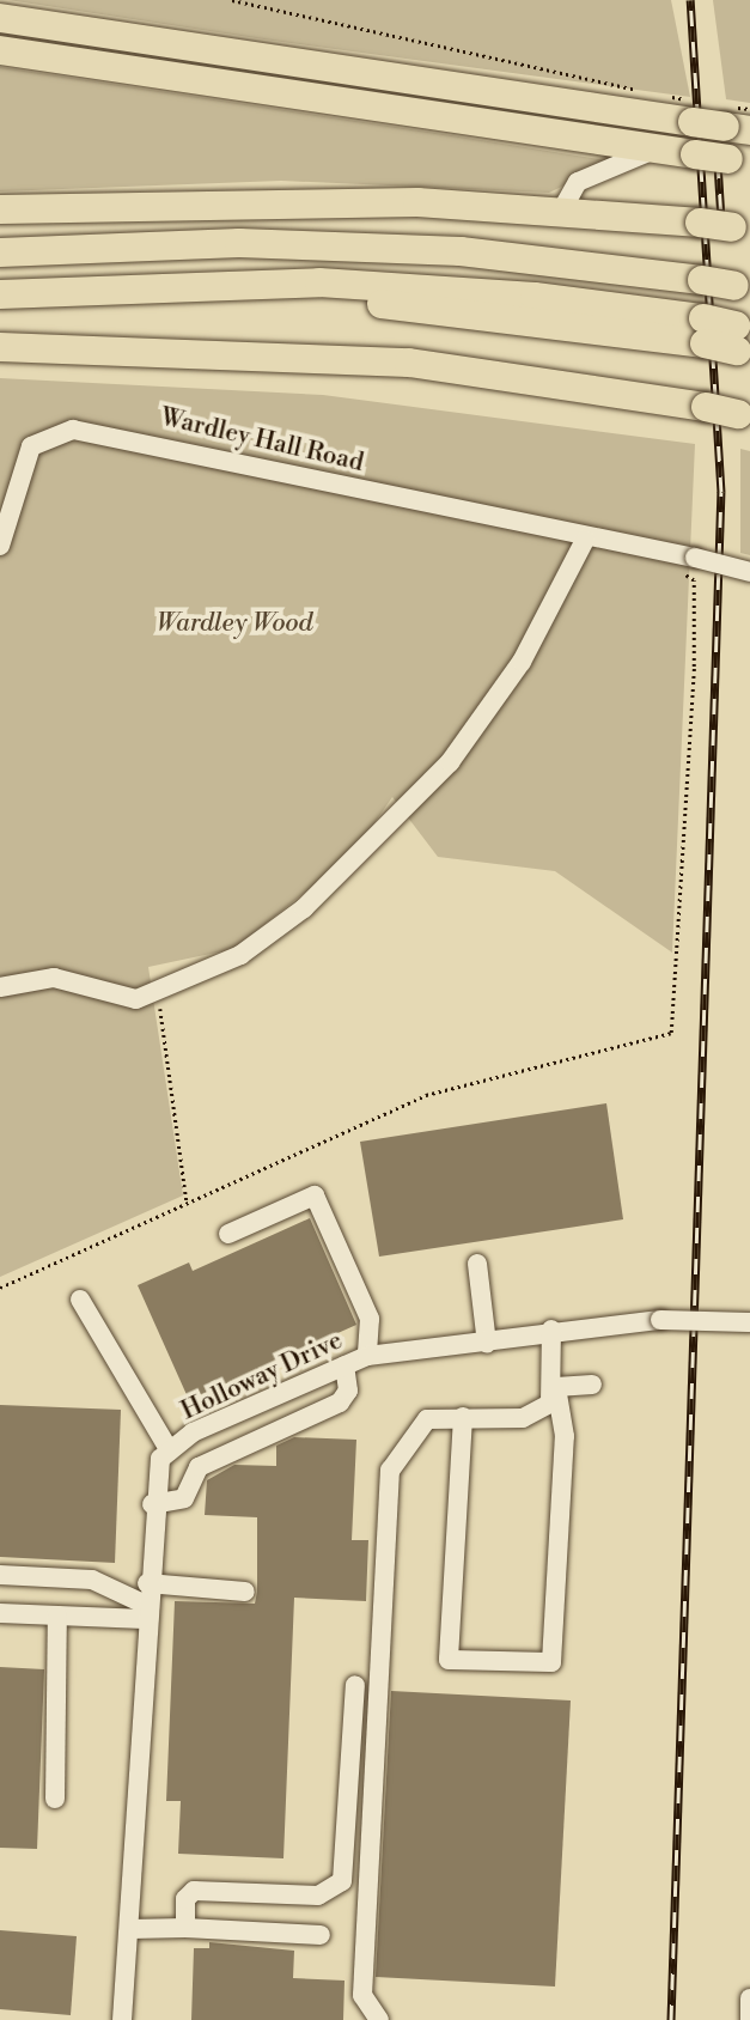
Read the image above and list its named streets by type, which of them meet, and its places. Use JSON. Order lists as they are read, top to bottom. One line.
{"streets":{"street":["Wardley Hall Road","Holloway Drive"]},"parks":["Wardley Wood"]}
